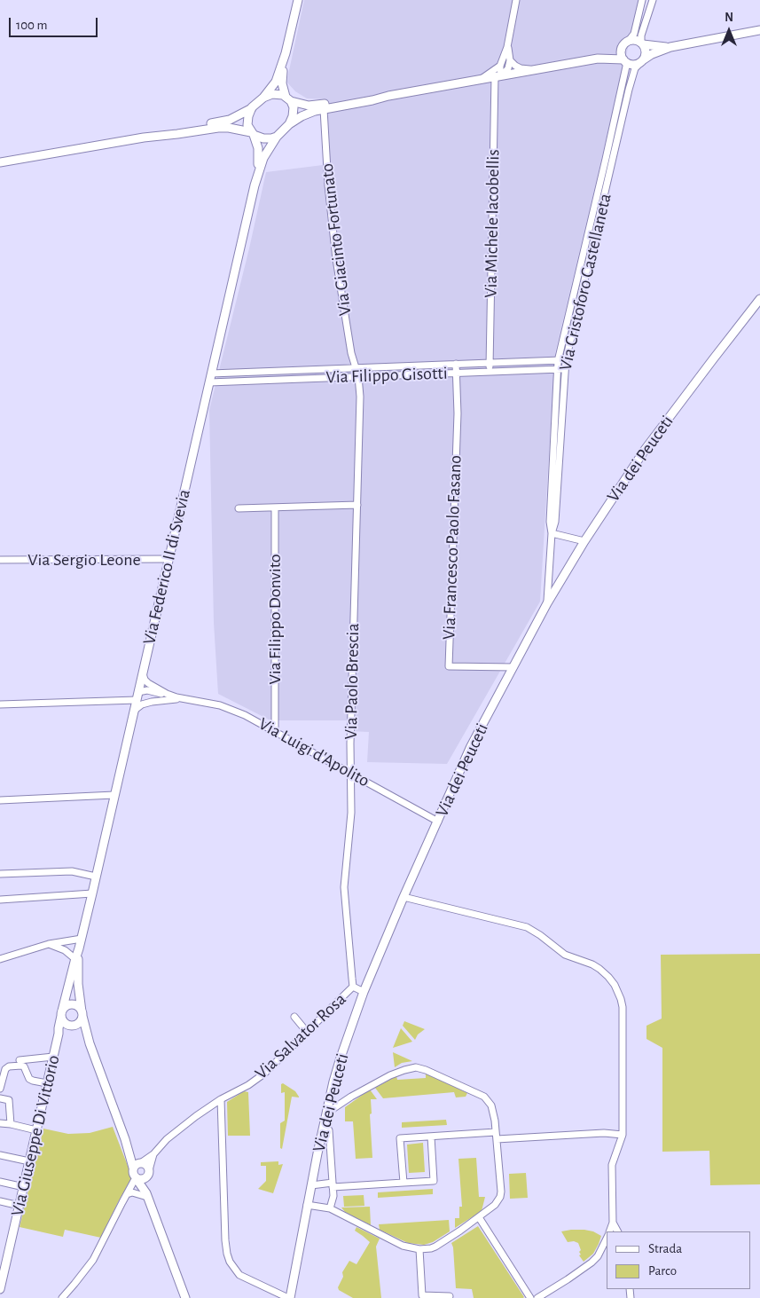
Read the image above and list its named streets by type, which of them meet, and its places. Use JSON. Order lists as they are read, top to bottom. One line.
{"streets":{"main road":["Via dei Peuceti","Via Federico II di Svevia","Via Giuseppe Di Vittorio"],"street":["Via Michele Iacobellis","Via Giacinto Fortunato","Via Cristoforo Castellaneta","Via Filippo Gisotti","Via Francesco Paolo Fasano","Via Sergio Leone","Via Filippo Donvito","Via Paolo Brescia","Via Luigi d'Apolito","Via Salvator Rosa"]},"crossings":[["Via Michele Iacobellis","Via Filippo Gisotti"],["Via Giacinto Fortunato","Via Filippo Gisotti"],["Via Giacinto Fortunato","Via Paolo Brescia"],["Via Cristoforo Castellaneta","Via Filippo Gisotti"],["Via Filippo Gisotti","Via Francesco Paolo Fasano"],["Via Filippo Gisotti","Via Federico II di Svevia"],["Via Filippo Gisotti","Via Paolo Brescia"],["Via dei Peuceti","Via Francesco Paolo Fasano"],["Via dei Peuceti","Via Luigi d'Apolito"],["Via dei Peuceti","Via Salvator Rosa"],["Via Sergio Leone","Via Federico II di Svevia"],["Via Federico II di Svevia","Via Luigi d'Apolito"],["Via Federico II di Svevia","Via Salvator Rosa"],["Via Federico II di Svevia","Via Giuseppe Di Vittorio"],["Via Filippo Donvito","Via Luigi d'Apolito"],["Via Paolo Brescia","Via Luigi d'Apolito"],["Via Paolo Brescia","Via Salvator Rosa"]],"legend":["Strada","Parco"],"scale_bar":"100 m","north":"top"}
